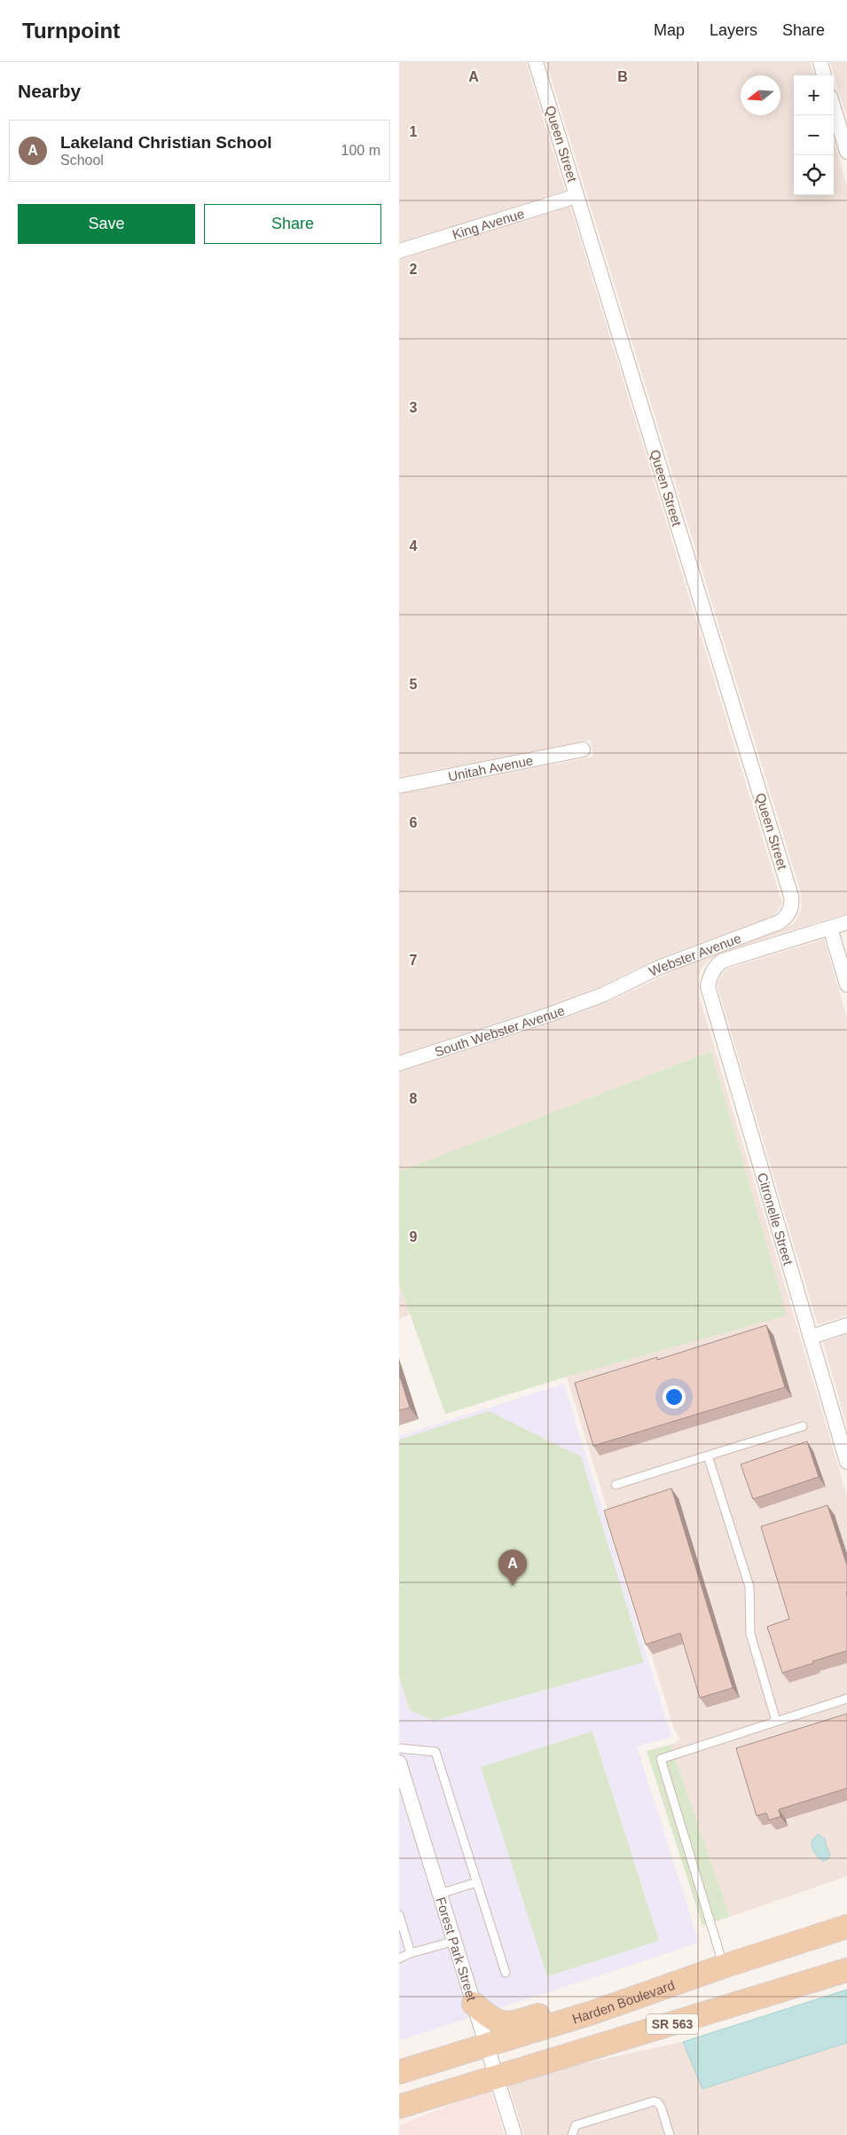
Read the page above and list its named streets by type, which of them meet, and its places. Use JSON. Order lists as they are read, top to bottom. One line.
{"streets":{"main road":["Harden Boulevard","SR 563"],"street":["Queen Street","King Avenue","Unitah Avenue","Webster Avenue","South Webster Avenue","Citronelle Street","Forest Park Street"]},"crossings":[["Queen Street","King Avenue"],["Queen Street","Webster Avenue"],["Webster Avenue","South Webster Avenue"],["Forest Park Street","Harden Boulevard"],["Forest Park Street","SR 563"]],"north":"left","page":{"header":"Turnpoint","nav":["Map","Layers","Share"],"heading":"Nearby","map_buttons":["+","−"],"list":[{"mark":"A","name":"Lakeland Christian School","note":"School","value":"100 m"}],"buttons":["Save","Share"],"pins":"A"},"grid":{"columns":["A","B"],"rows":["1","2","3","4","5","6","7","8","9"]}}
